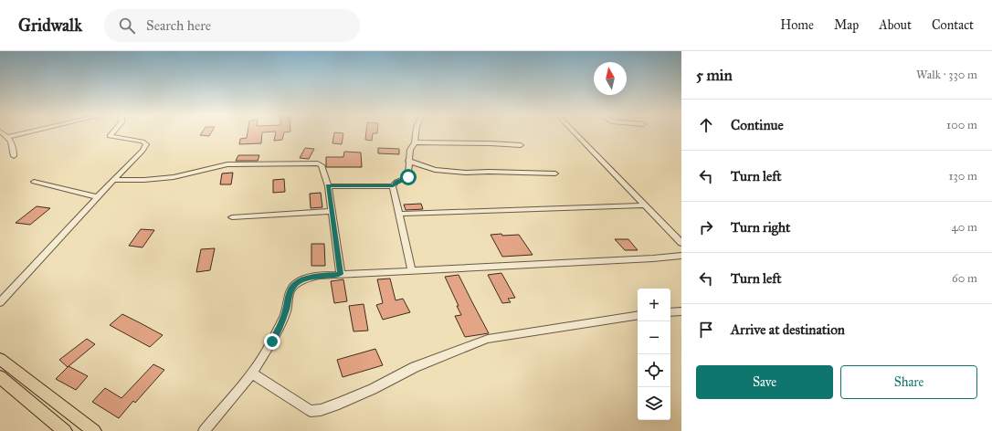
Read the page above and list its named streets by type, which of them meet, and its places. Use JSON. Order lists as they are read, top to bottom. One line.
{"north":"top","page":{"header":"Gridwalk","search":"Search here","nav":["Home","Map","About","Contact"],"heading":["5 min","Walk · 330 m"],"list":[["Continue","100 m"],["Turn left","130 m"],["Turn right","40 m"],["Turn left","60 m"],"Arrive at destination"],"map_buttons":["+","−"],"buttons":["Save","Share"]}}
